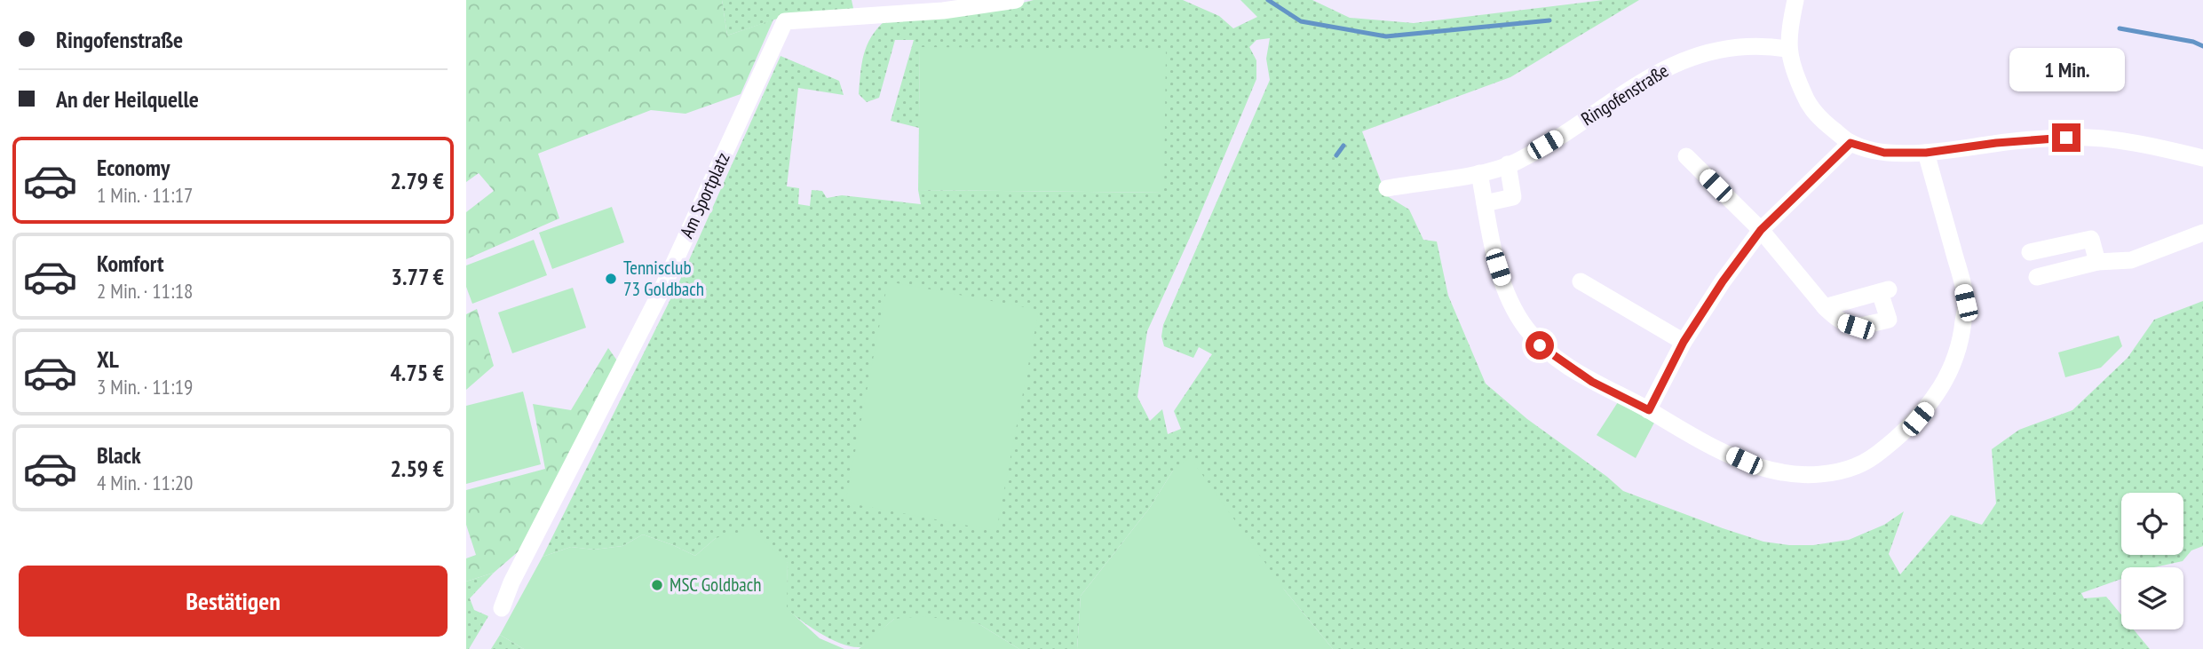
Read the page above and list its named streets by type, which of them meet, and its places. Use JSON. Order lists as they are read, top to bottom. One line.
{"streets":{"street":["Ringofenstraße","Am Sportplatz"]},"places":["Tennisclub 73 Goldbach","MSC Goldbach"],"page":{"banner":["Ringofenstraße","An der Heilquelle"],"bubble":"1 Min.","list":[{"name":"Economy","note":"1 Min. · 11:17","value":"2.79 €"},{"name":"Komfort","note":"2 Min. · 11:18","value":"3.77 €"},{"name":"XL","note":"3 Min. · 11:19","value":"4.75 €"},{"name":"Black","note":"4 Min. · 11:20","value":"2.59 €"}],"buttons":"Bestätigen"}}
